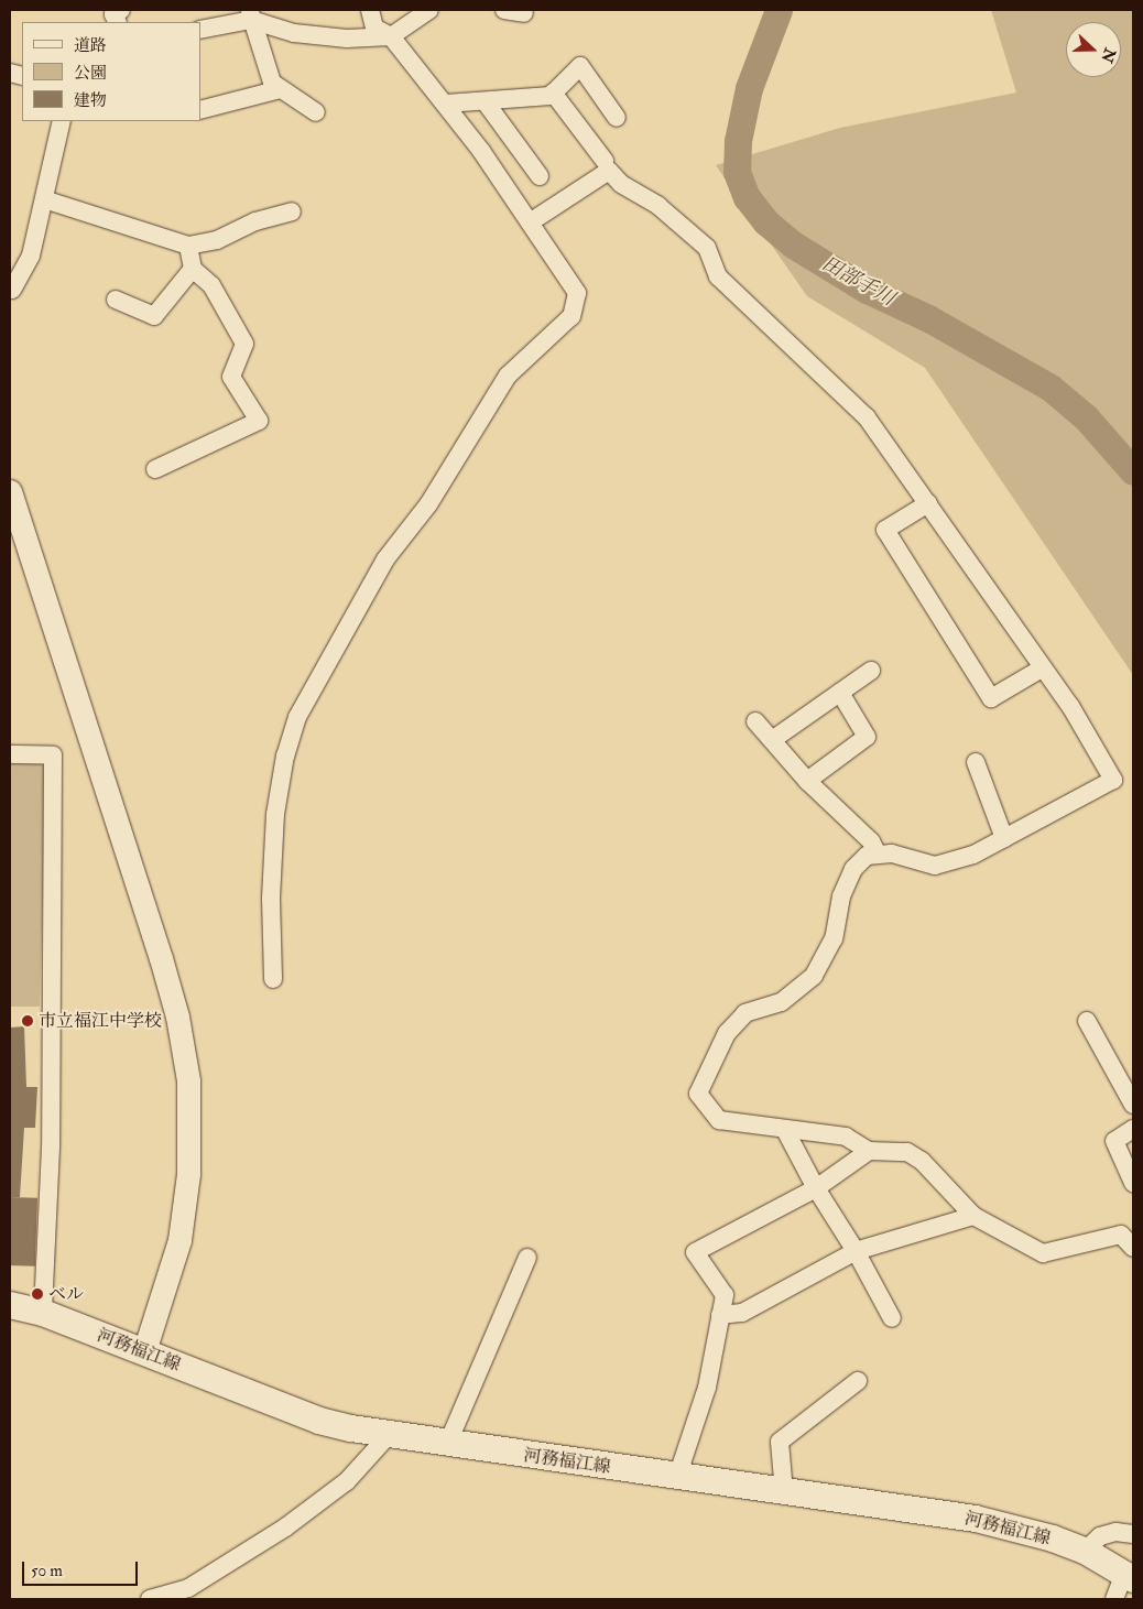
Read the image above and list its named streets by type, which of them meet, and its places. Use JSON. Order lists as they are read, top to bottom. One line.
{"streets":{"main road":["河務福江線"]},"water":["田部手川"],"places":["市立福江中学校","ベル"],"legend":["道路","公園","建物"],"scale_bar":"50 m","north":"right"}
